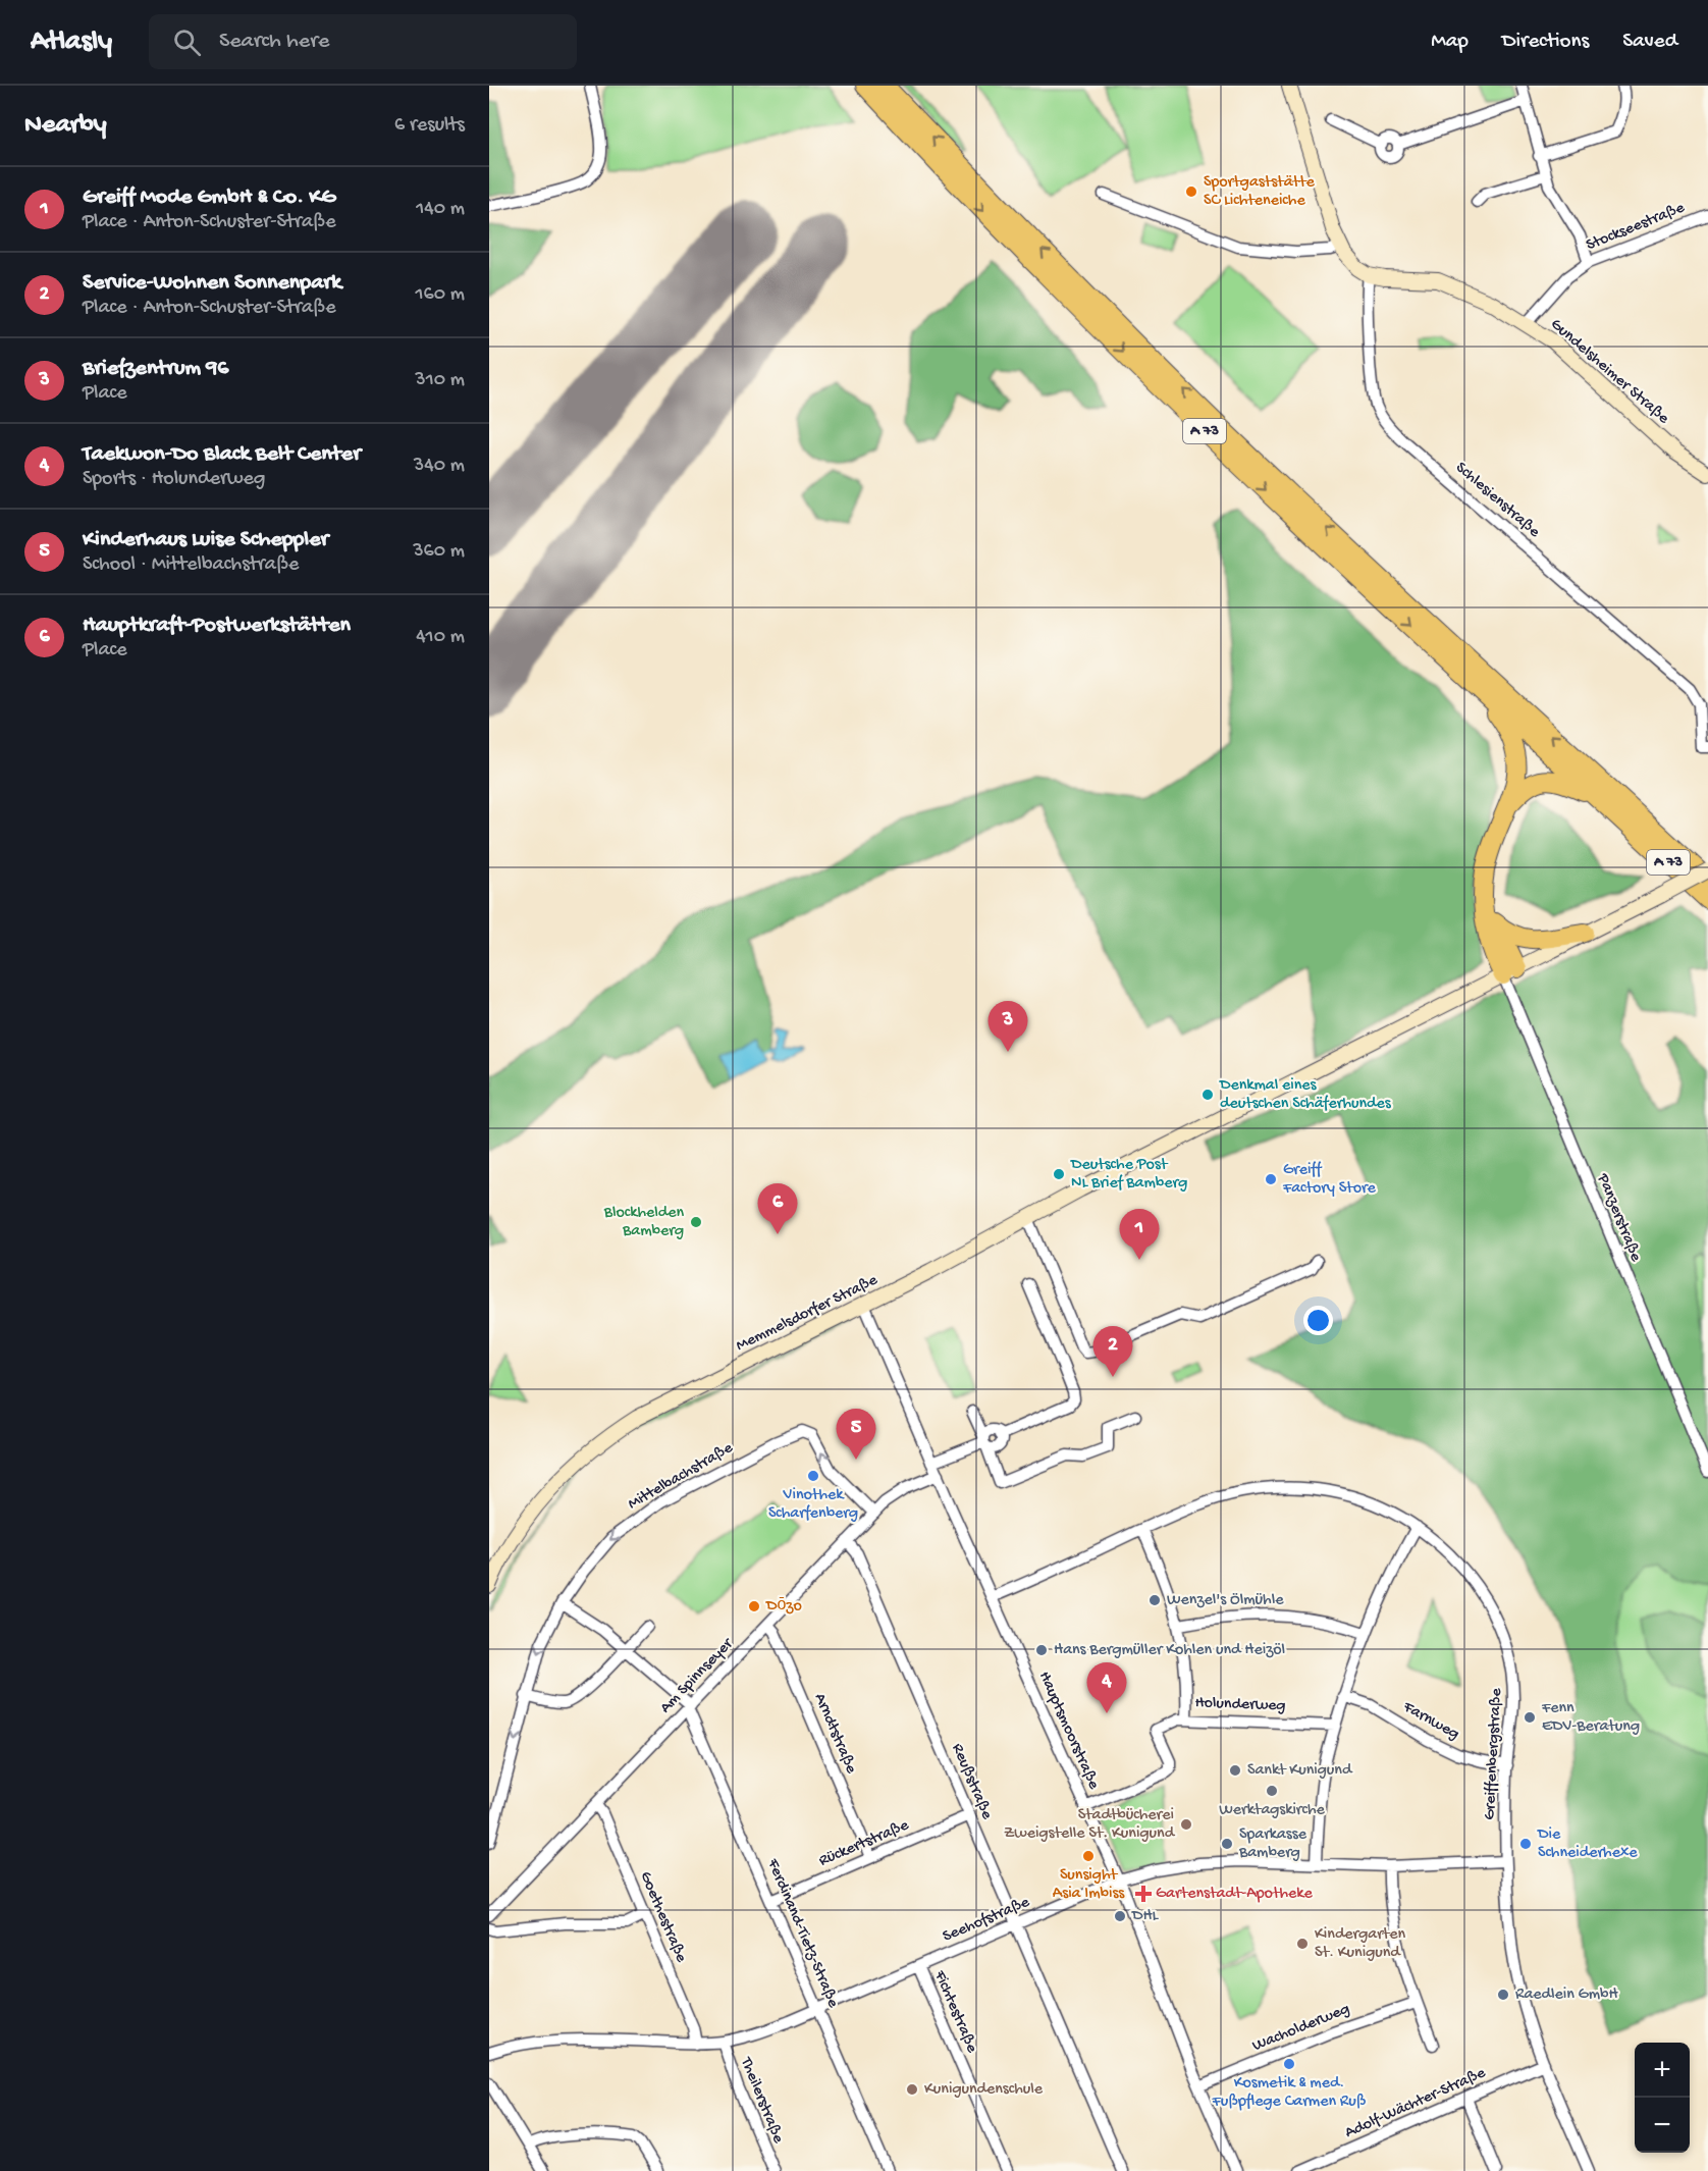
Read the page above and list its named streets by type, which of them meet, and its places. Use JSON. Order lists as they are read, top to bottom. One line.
{"streets":{"highway":["A 73"],"main road":["Gundelsheimer Straße","Memmelsdorfer Straße"],"street":["Stockseestraße","Schlesienstraße","Panzerstraße","Mittelbachstraße","Am Spinnseyer","Holunderweg","Farnweg","Hauptsmoorstraße","Arndtstraße","Greiffenbergstraße","Reußstraße","Rückertstraße","Goethestraße","Seehofstraße","Ferdinand-Tietz-Straße","Fichtestraße","Wacholderweg","Theilerstraße","Adolf-Wächter-Straße"]},"crossings":[["Stockseestraße","Gundelsheimer Straße"],["Gundelsheimer Straße","Schlesienstraße"],["Panzerstraße","Memmelsdorfer Straße"],["Memmelsdorfer Straße","Hauptsmoorstraße"],["Mittelbachstraße","Am Spinnseyer"],["Am Spinnseyer","Hauptsmoorstraße"],["Am Spinnseyer","Arndtstraße"],["Am Spinnseyer","Reußstraße"],["Am Spinnseyer","Goethestraße"],["Am Spinnseyer","Ferdinand-Tietz-Straße"],["Holunderweg","Hauptsmoorstraße"],["Farnweg","Greiffenbergstraße"],["Hauptsmoorstraße","Greiffenbergstraße"],["Hauptsmoorstraße","Seehofstraße"],["Hauptsmoorstraße","Wacholderweg"],["Arndtstraße","Rückertstraße"],["Greiffenbergstraße","Seehofstraße"],["Greiffenbergstraße","Adolf-Wächter-Straße"],["Reußstraße","Rückertstraße"],["Reußstraße","Seehofstraße"],["Rückertstraße","Ferdinand-Tietz-Straße"],["Goethestraße","Seehofstraße"],["Seehofstraße","Ferdinand-Tietz-Straße"],["Seehofstraße","Fichtestraße"],["Seehofstraße","Theilerstraße"]],"places":{"other":["Sportgaststätte SC Lichteneiche","Denkmal eines deutschen Schäferhundes","Deutsche Post NL Brief Bamberg","Greiff Factory Store","Blockhelden Bamberg","Vinothek Scharfenberg","Wenzel's Ölmühle","Dōzo","Hans Bergmüller Kohlen und Heizöl","Fenn EDV-Beratung","Sankt Kunigund","Werktagskirche","Stadtbücherei Zweigstelle St. Kunigund","Sparkasse Bamberg","Die Schneiderhexe","Sunsight Asia Imbiss","DHL","Kindergarten St. Kunigund","Raedlein GmbH","Kosmetik & med. Fußpflege Carmen Ruß","Kunigundenschule"],"health":["Gartenstadt-Apotheke"]},"page":{"header":"Atlasly","search":"Search here","nav":["Map","Directions","Saved"],"heading":["Nearby","6 results"],"list":[{"mark":"1","name":"Greiff Mode GmbH & Co. KG","note":"Place · Anton-Schuster-Straße","value":"140 m"},{"mark":"2","name":"Service-Wohnen Sonnenpark","note":"Place · Anton-Schuster-Straße","value":"160 m"},{"mark":"3","name":"Briefzentrum 96","note":"Place","value":"310 m"},{"mark":"4","name":"Taekwon-Do Black Belt Center","note":"Sports · Holunderweg","value":"340 m"},{"mark":"5","name":"Kinderhaus Luise Scheppler","note":"School · Mittelbachstraße","value":"360 m"},{"mark":"6","name":"Hauptkraft-Postwerkstätten","note":"Place","value":"410 m"}],"pins":["3","6","1","2","5","4"],"map_buttons":["+","−"]}}
